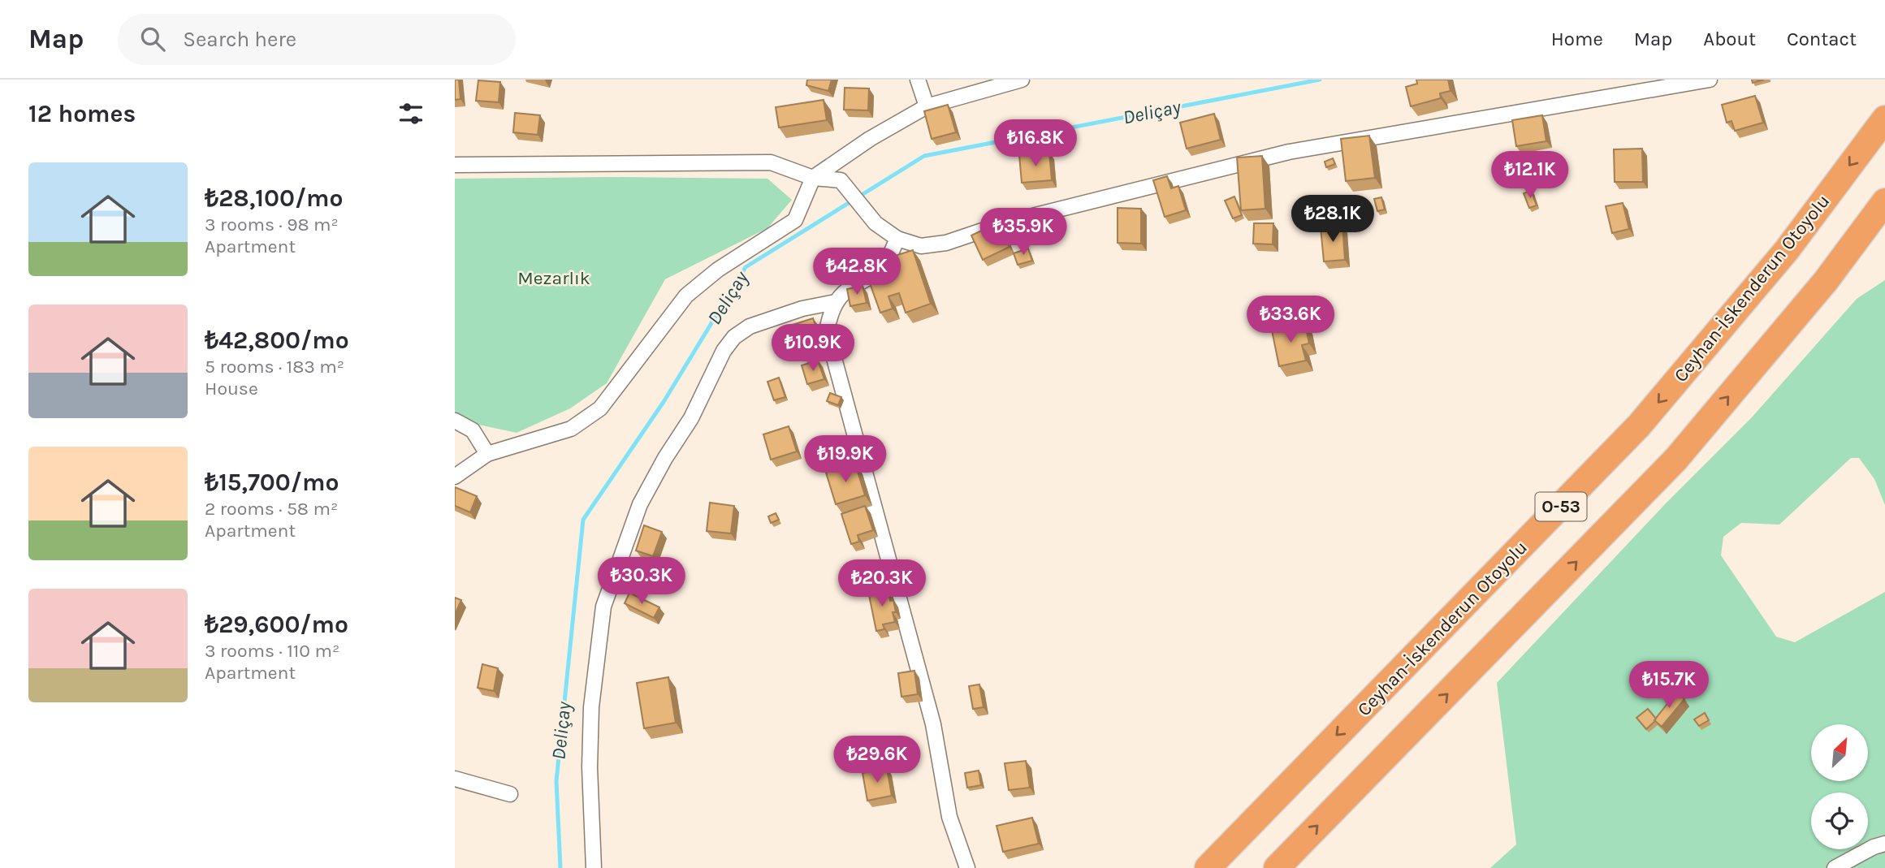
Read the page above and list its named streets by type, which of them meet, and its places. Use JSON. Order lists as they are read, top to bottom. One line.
{"streets":{"highway":["Ceyhan-İskenderun Otoyolu","O-53"]},"water":["Deliçay"],"parks":["Mezarlık"],"north":"top right","page":{"header":"Map","search":"Search here","nav":["Home","Map","About","Contact"],"heading":"12 homes","price":["₺16.8K","₺12.1K","₺28.1K","₺35.9K","₺42.8K","₺33.6K","₺10.9K","₺19.9K","₺30.3K","₺20.3K","₺15.7K","₺29.6K"],"list":[{"name":"₺28,100/mo","note":"3 rooms · 98 m² · Apartment"},{"name":"₺42,800/mo","note":"5 rooms · 183 m² · House"},{"name":"₺15,700/mo","note":"2 rooms · 58 m² · Apartment"},{"name":"₺29,600/mo","note":"3 rooms · 110 m² · Apartment"}]}}
